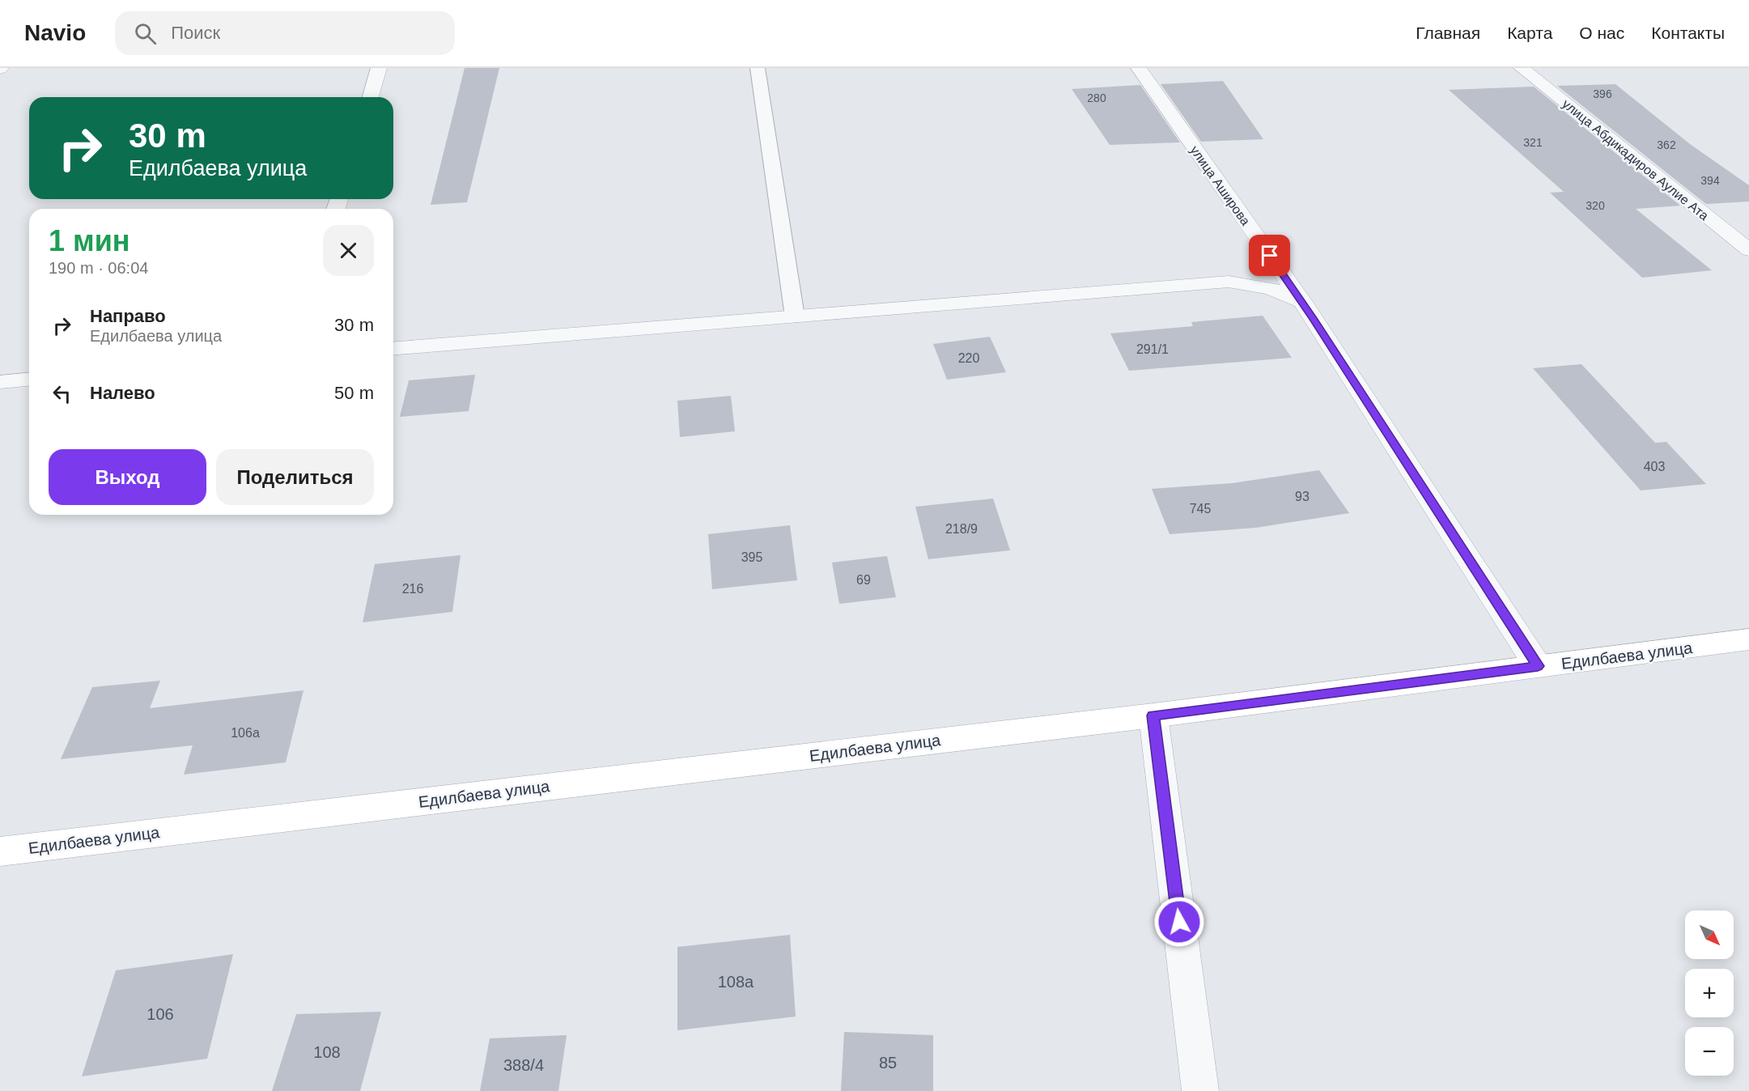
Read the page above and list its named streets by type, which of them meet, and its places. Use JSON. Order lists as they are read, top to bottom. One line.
{"streets":{"street":["улица Абдикадиров Аулие Ата","улица Аширова","Едилбаева улица"]},"crossings":[["улица Аширова","Едилбаева улица"]],"house_numbers":["396","280","321","362","394","320","291/1","220","403","93","745","218/9","395","69","216","106а","108а","106","108","85","388/4"],"north":"bottom right","page":{"header":"Navio","search":"Поиск","nav":["Главная","Карта","О нас","Контакты"],"turn":["30 m","Едилбаева улица"],"heading":["1 мин","190 m · 06:04"],"list":[{"name":"Направо","note":"Едилбаева улица","value":"30 m"},{"name":"Налево","value":"50 m"}],"buttons":["Выход","Поделиться"],"map_buttons":["+","−"]}}
